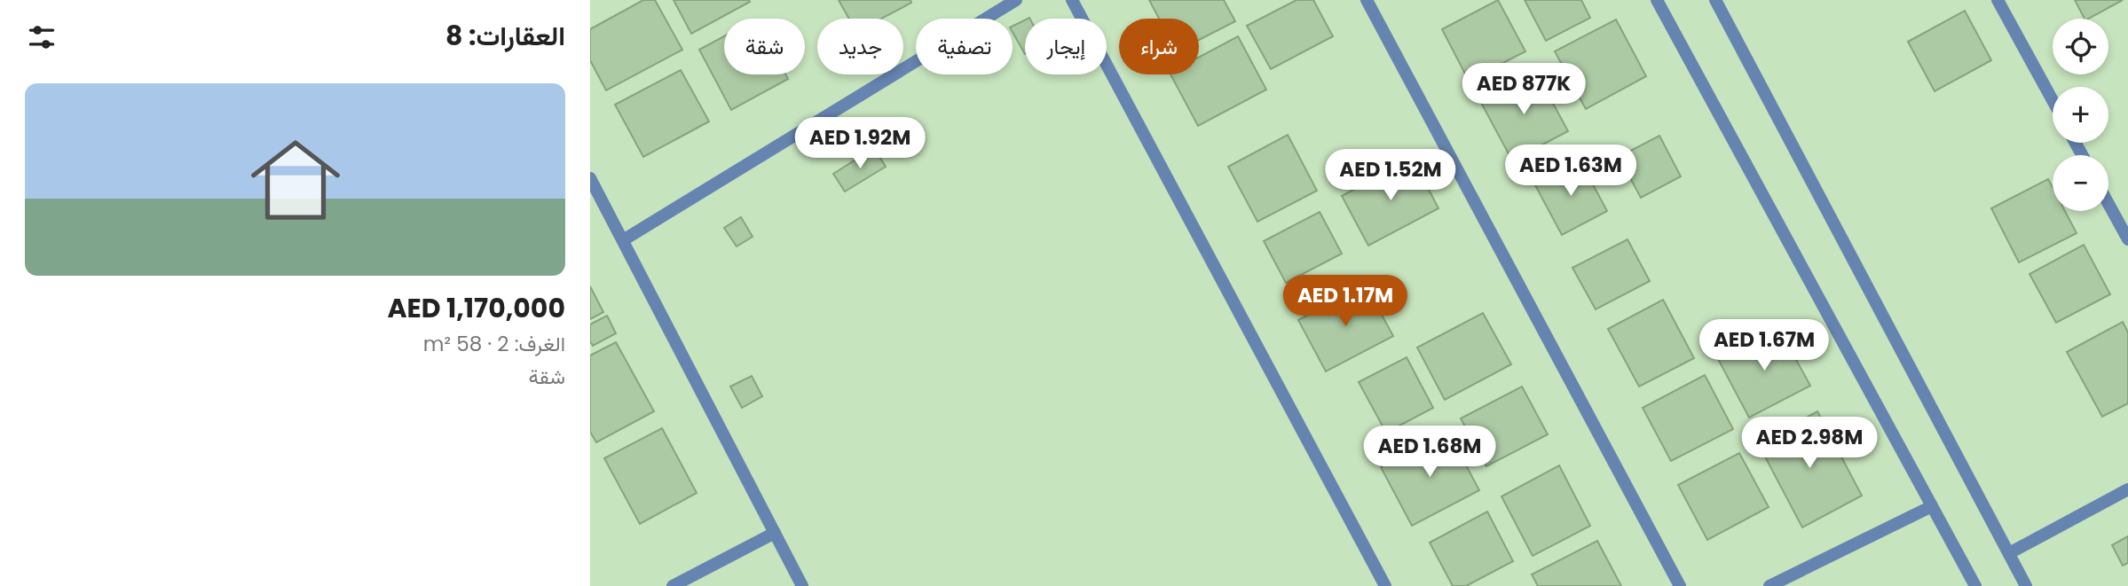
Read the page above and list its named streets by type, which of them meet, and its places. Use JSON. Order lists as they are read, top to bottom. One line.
{"page":{"heading":"العقارات: 8","map_buttons":["+","−"],"chip":["شراء","إيجار","تصفية","جديد","شقة"],"price":["AED 877K","AED 1.92M","AED 1.63M","AED 1.52M","AED 1.17M","AED 1.67M","AED 2.98M","AED 1.68M"],"list":[{"name":"AED 1,170,000","note":"الغرف: 2 · 58 m² · شقة"}]}}
